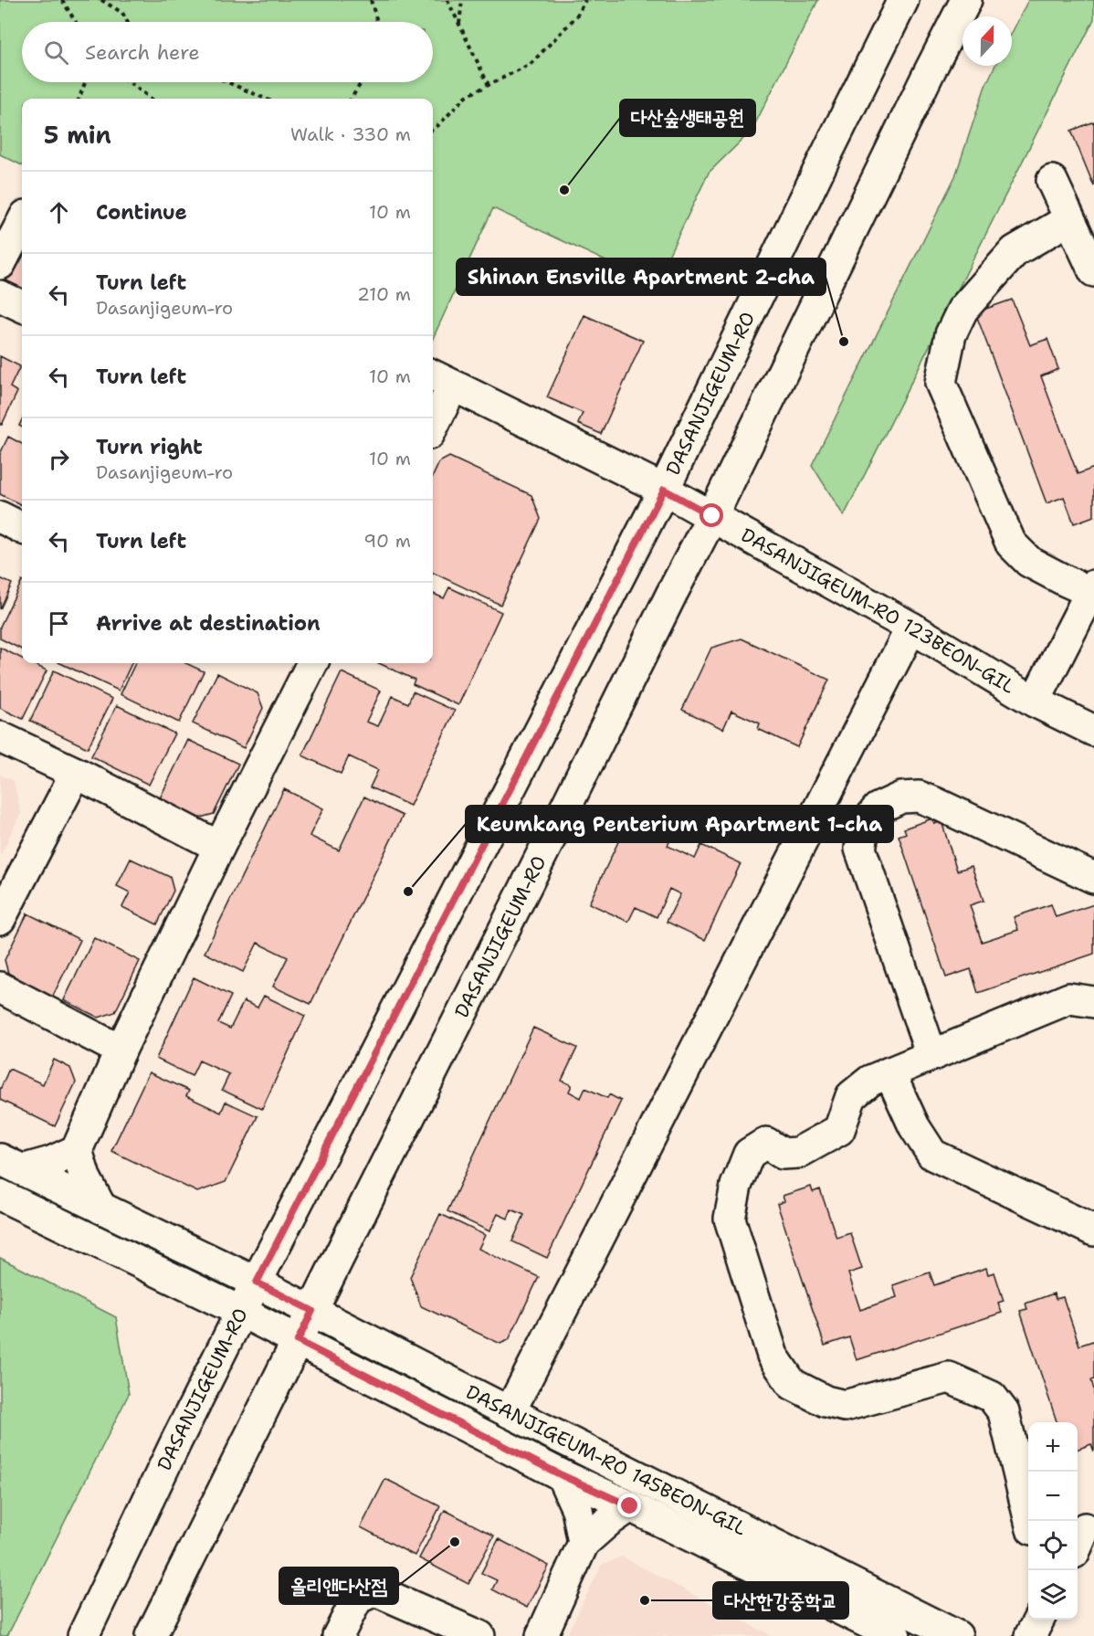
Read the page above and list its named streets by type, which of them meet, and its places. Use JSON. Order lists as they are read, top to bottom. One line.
{"streets":{"street":["DASANJIGEUM-RO","DASANJIGEUM-RO 123BEON-GIL","DASANJIGEUM-RO 145BEON-GIL"]},"crossings":[["DASANJIGEUM-RO","DASANJIGEUM-RO 123BEON-GIL"],["DASANJIGEUM-RO","DASANJIGEUM-RO 145BEON-GIL"]],"places":["다산숲생태공원","Shinan Ensville Apartment 2-cha","Keumkang Penterium Apartment 1-cha","올리앤다산점","다산한강중학교"],"north":"top","page":{"search":"Search here","heading":["5 min","Walk · 330 m"],"list":[["Continue","10 m"],["Turn left","Dasanjigeum-ro","210 m"],["Turn left","10 m"],["Turn right","Dasanjigeum-ro","10 m"],["Turn left","90 m"],"Arrive at destination"],"map_buttons":["+","−"]}}
